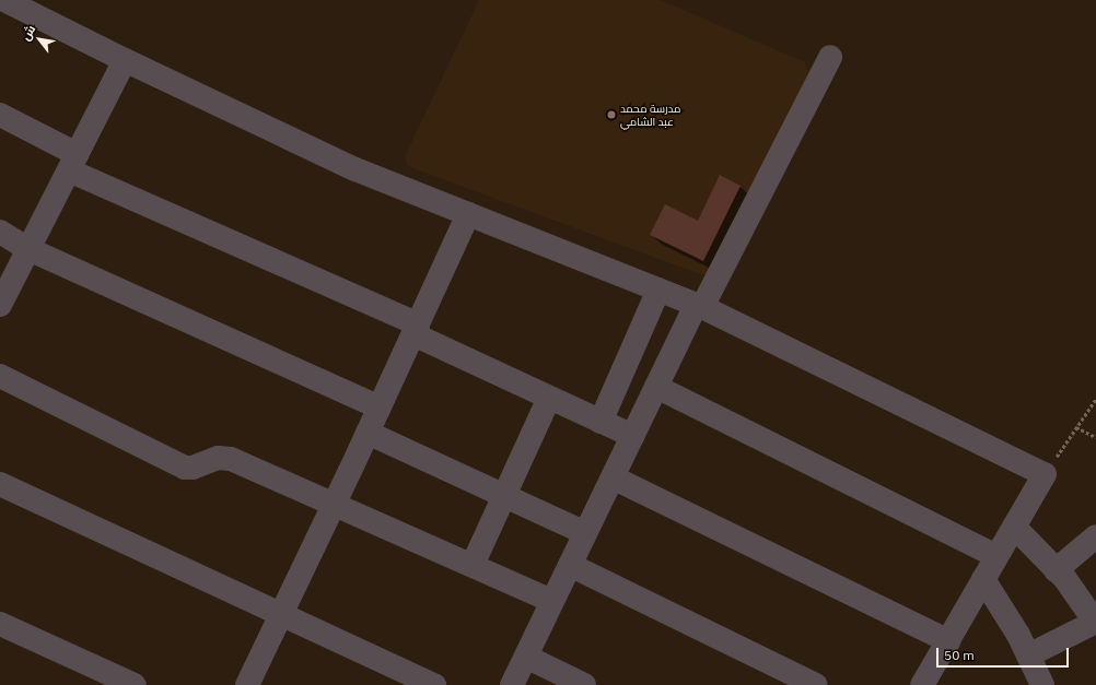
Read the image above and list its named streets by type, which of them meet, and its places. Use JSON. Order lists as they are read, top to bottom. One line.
{"places":["مدرسة محمد عبد الشامي"],"scale_bar":"50 m","north":"top left"}
